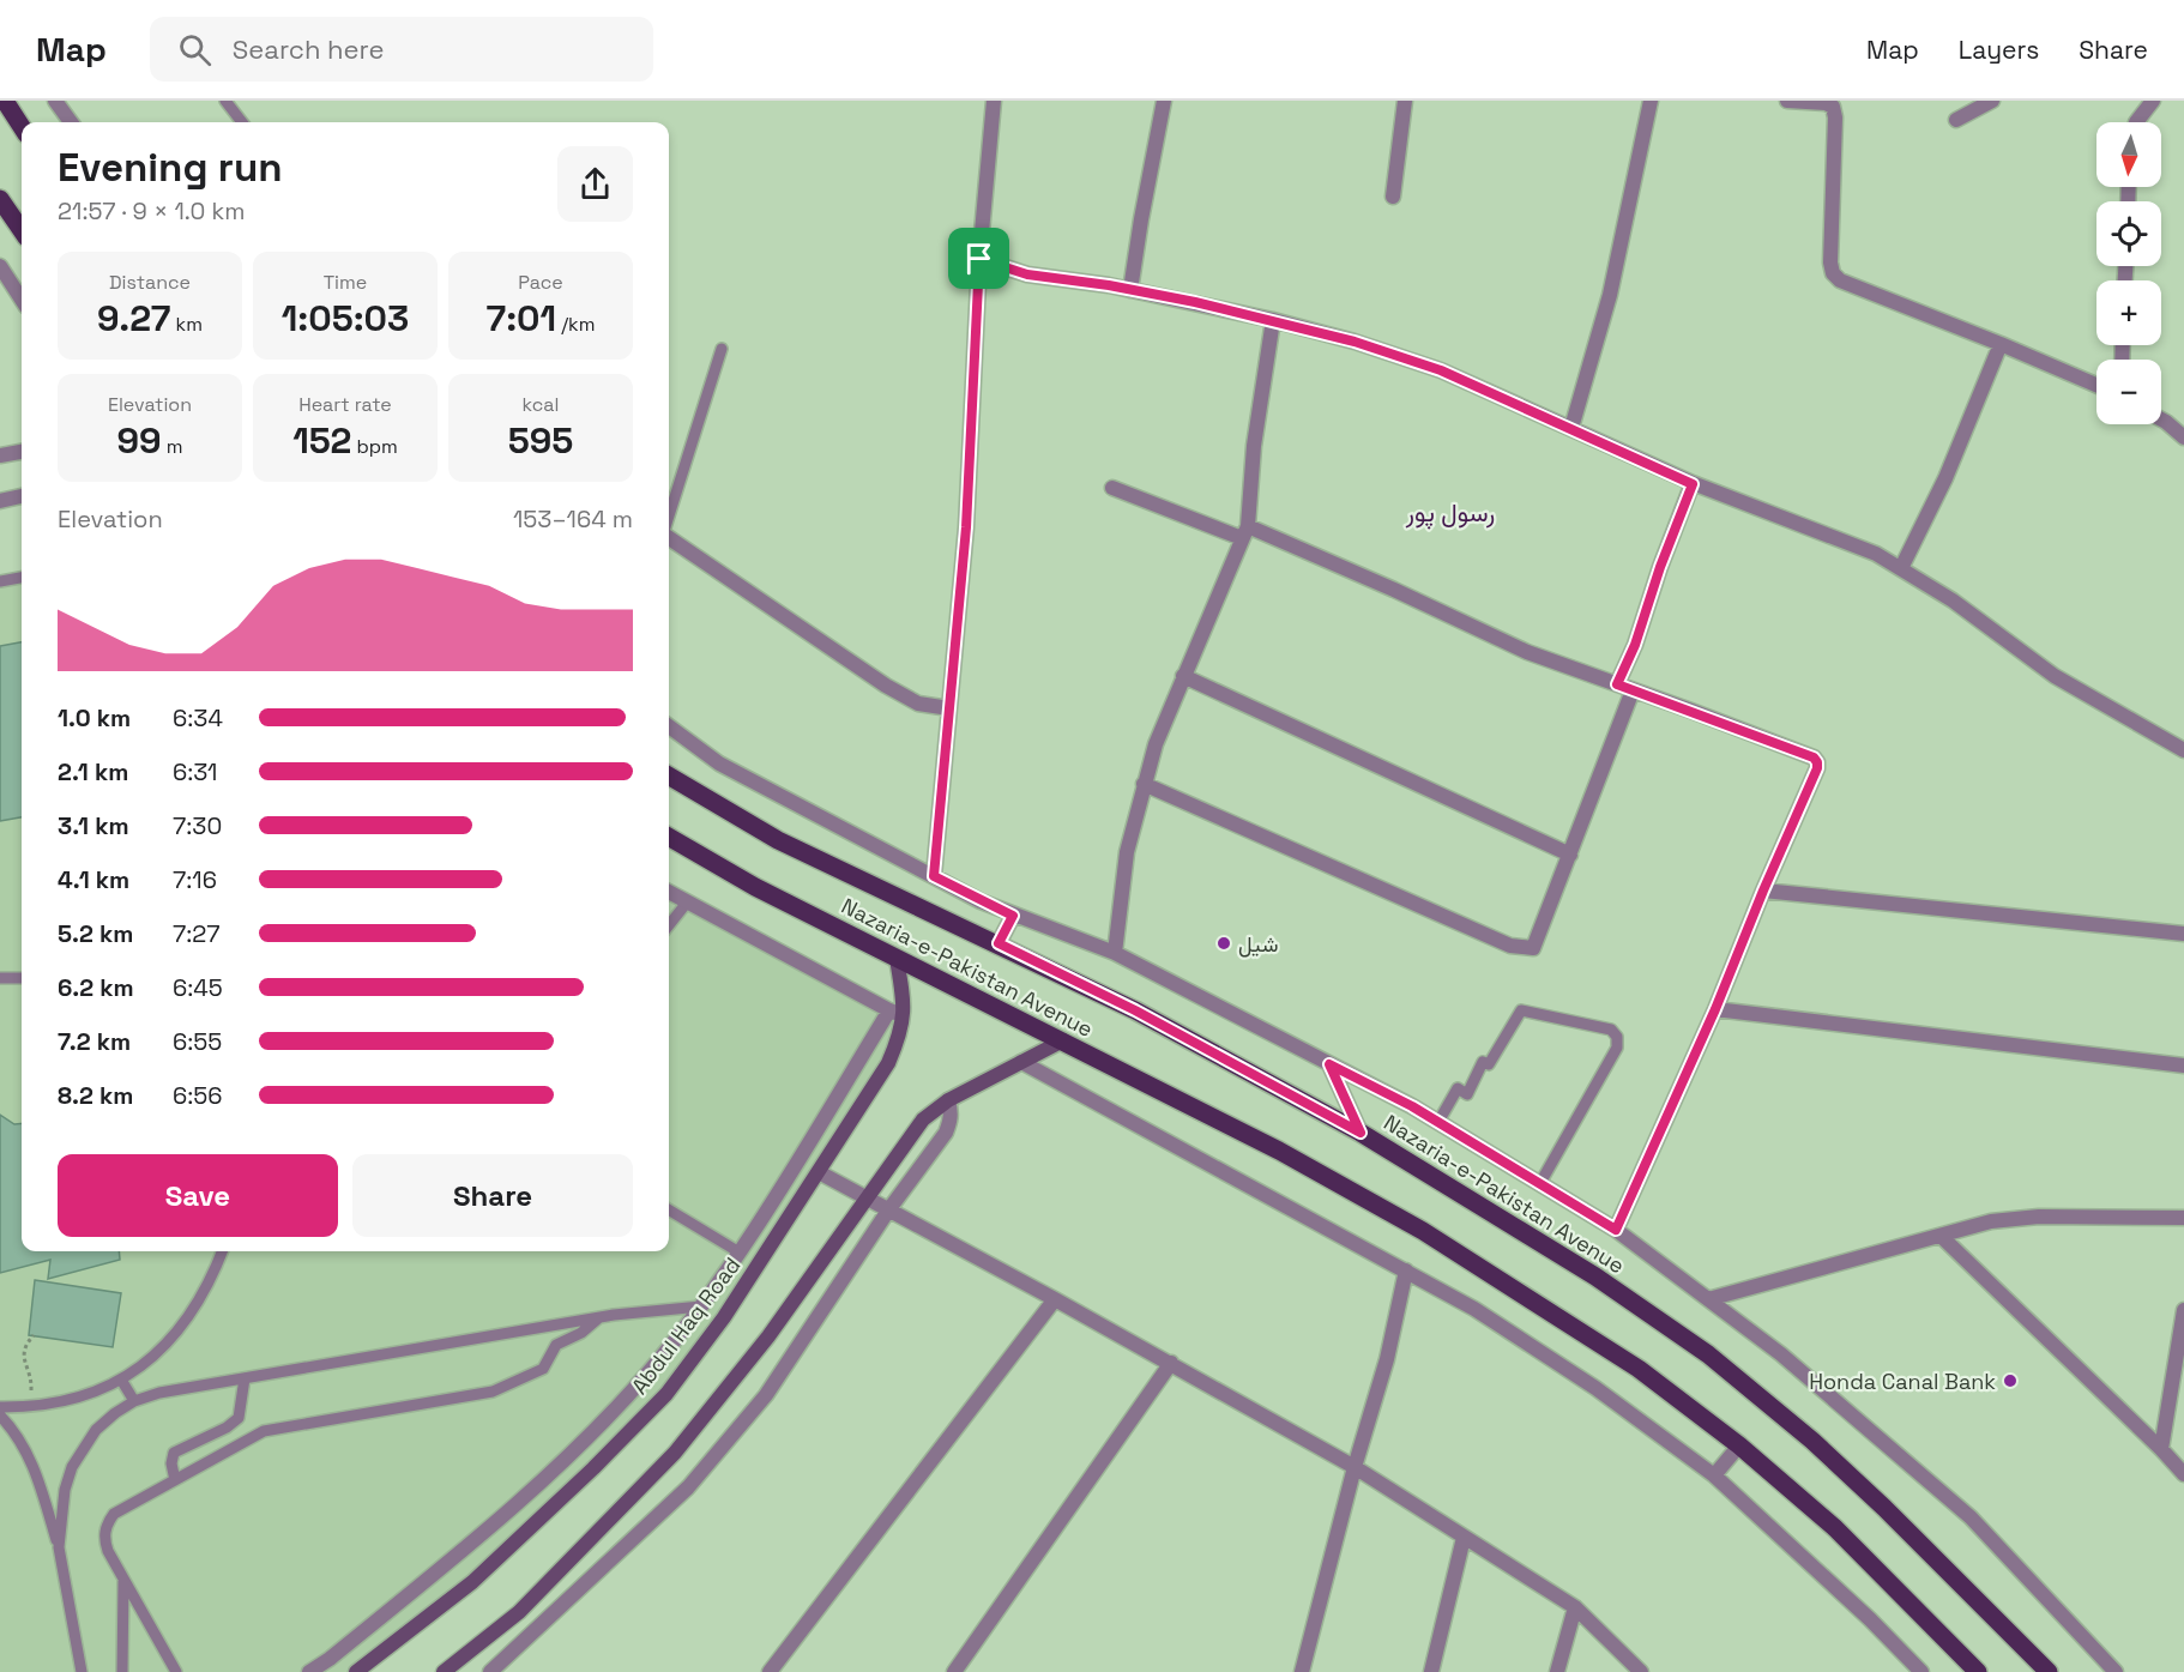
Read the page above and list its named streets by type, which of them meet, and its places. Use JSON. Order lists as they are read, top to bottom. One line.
{"streets":{"main road":["Nazaria-e-Pakistan Avenue","Abdul Haq Road"]},"crossings":[["Nazaria-e-Pakistan Avenue","Abdul Haq Road"]],"districts":["رسول پور"],"places":["شیل","Honda Canal Bank"],"north":"bottom","page":{"header":"Map","search":"Search here","nav":["Map","Layers","Share"],"map_buttons":["+","−"],"heading":["Evening run","21:57 · 9 × 1.0 km"],"stats":[["Distance","9.27 km"],["Time","1:05:03"],["Pace","7:01 /km"],["Elevation","99 m"],["Heart rate","152 bpm"],["kcal","595"]],"chart":["Elevation","153–164 m"],"list":[{"name":"1.0 km","note":"6:34"},{"name":"2.1 km","note":"6:31"},{"name":"3.1 km","note":"7:30"},{"name":"4.1 km","note":"7:16"},{"name":"5.2 km","note":"7:27"},{"name":"6.2 km","note":"6:45"},{"name":"7.2 km","note":"6:55"},{"name":"8.2 km","note":"6:56"}],"buttons":["Save","Share"]}}
